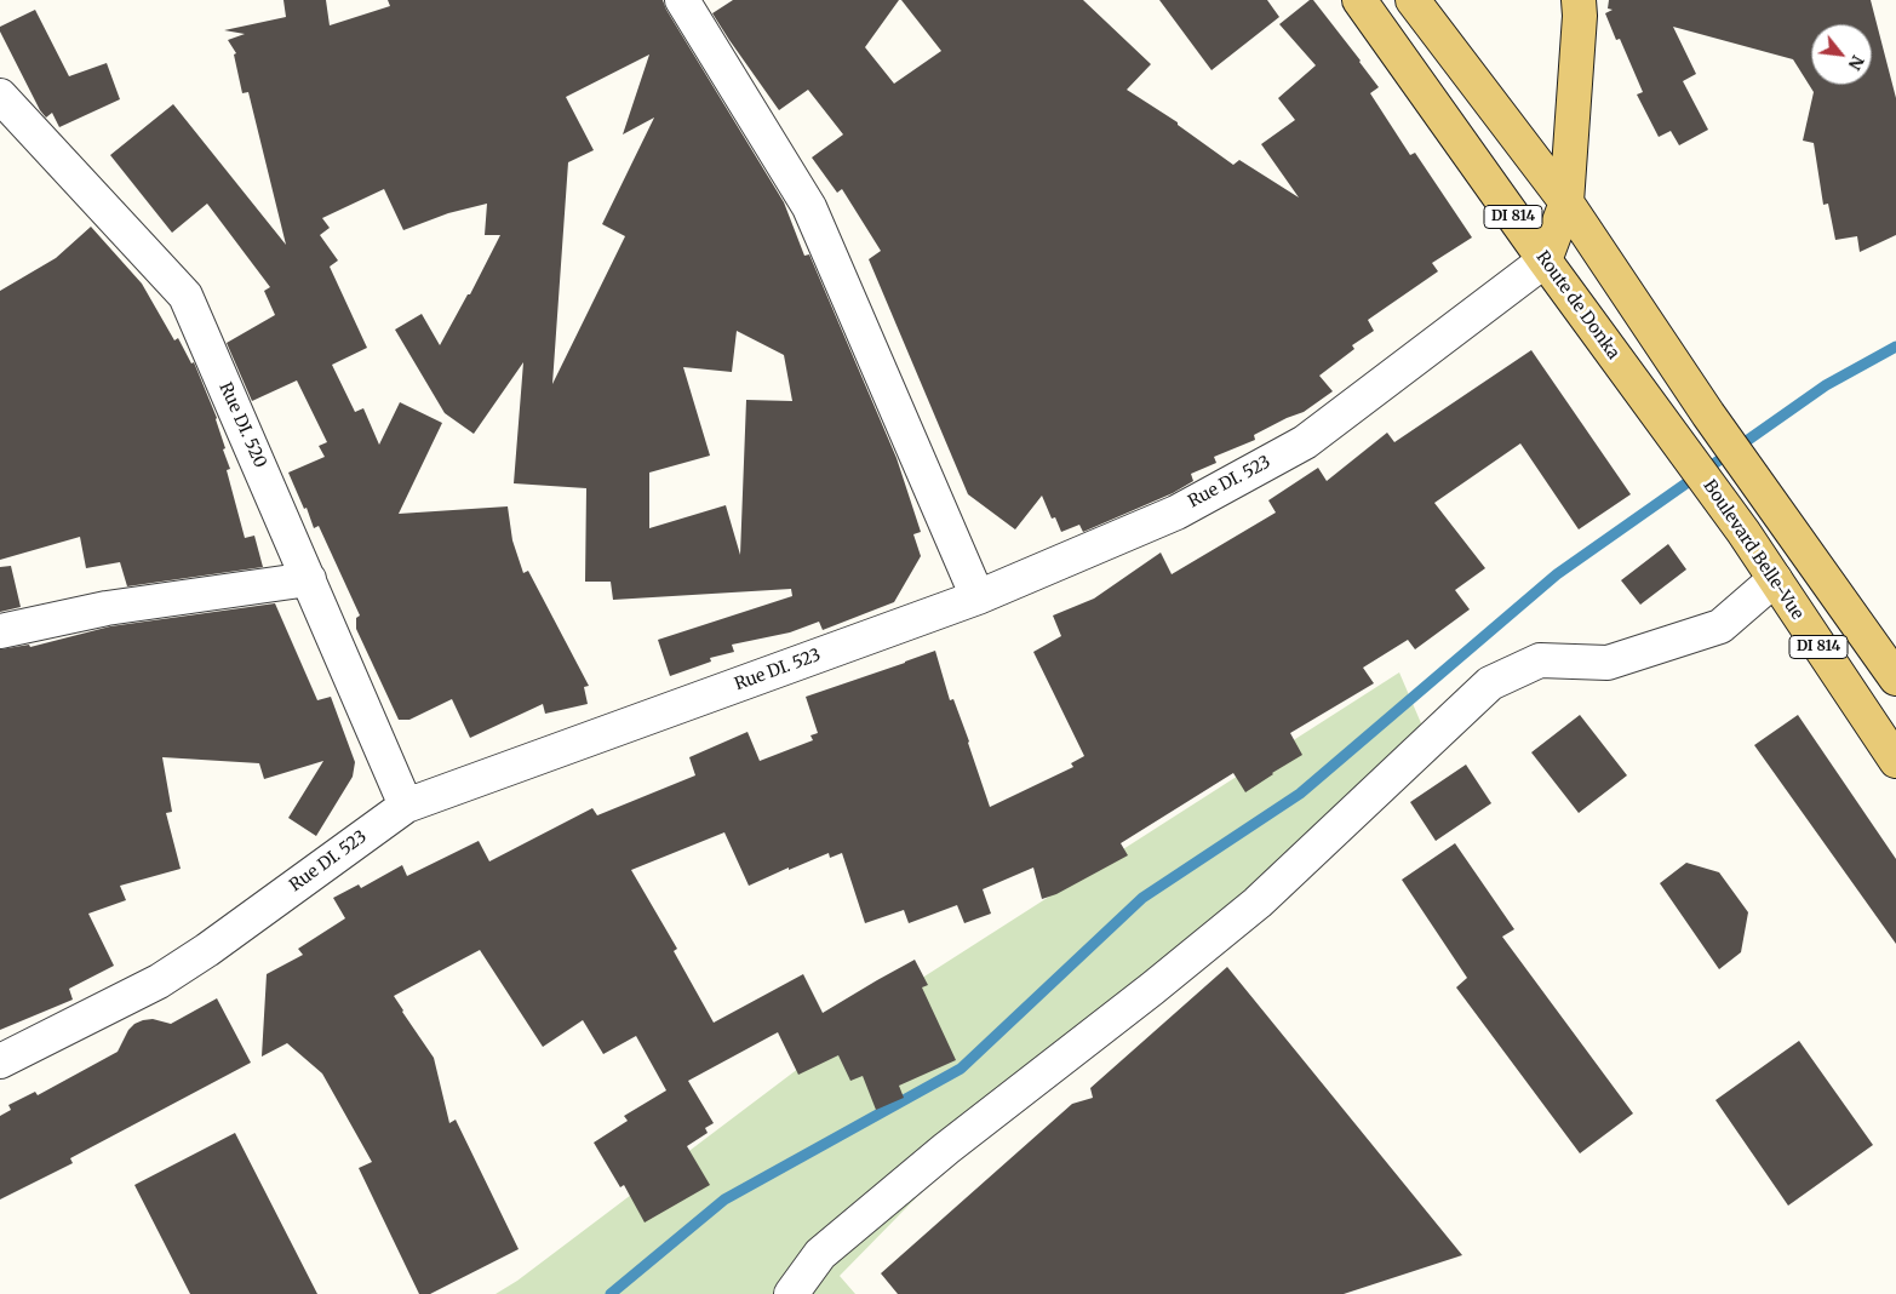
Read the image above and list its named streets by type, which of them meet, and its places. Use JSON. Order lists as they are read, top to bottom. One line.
{"streets":{"main road":["DI 814","Route de Donka","Boulevard Belle-Vue"],"street":["Rue DI. 520","Rue DI. 523"]},"crossings":[["Route de Donka","Rue DI. 523"],["Route de Donka","Boulevard Belle-Vue"],["Rue DI. 520","Rue DI. 523"]],"north":"bottom right"}
